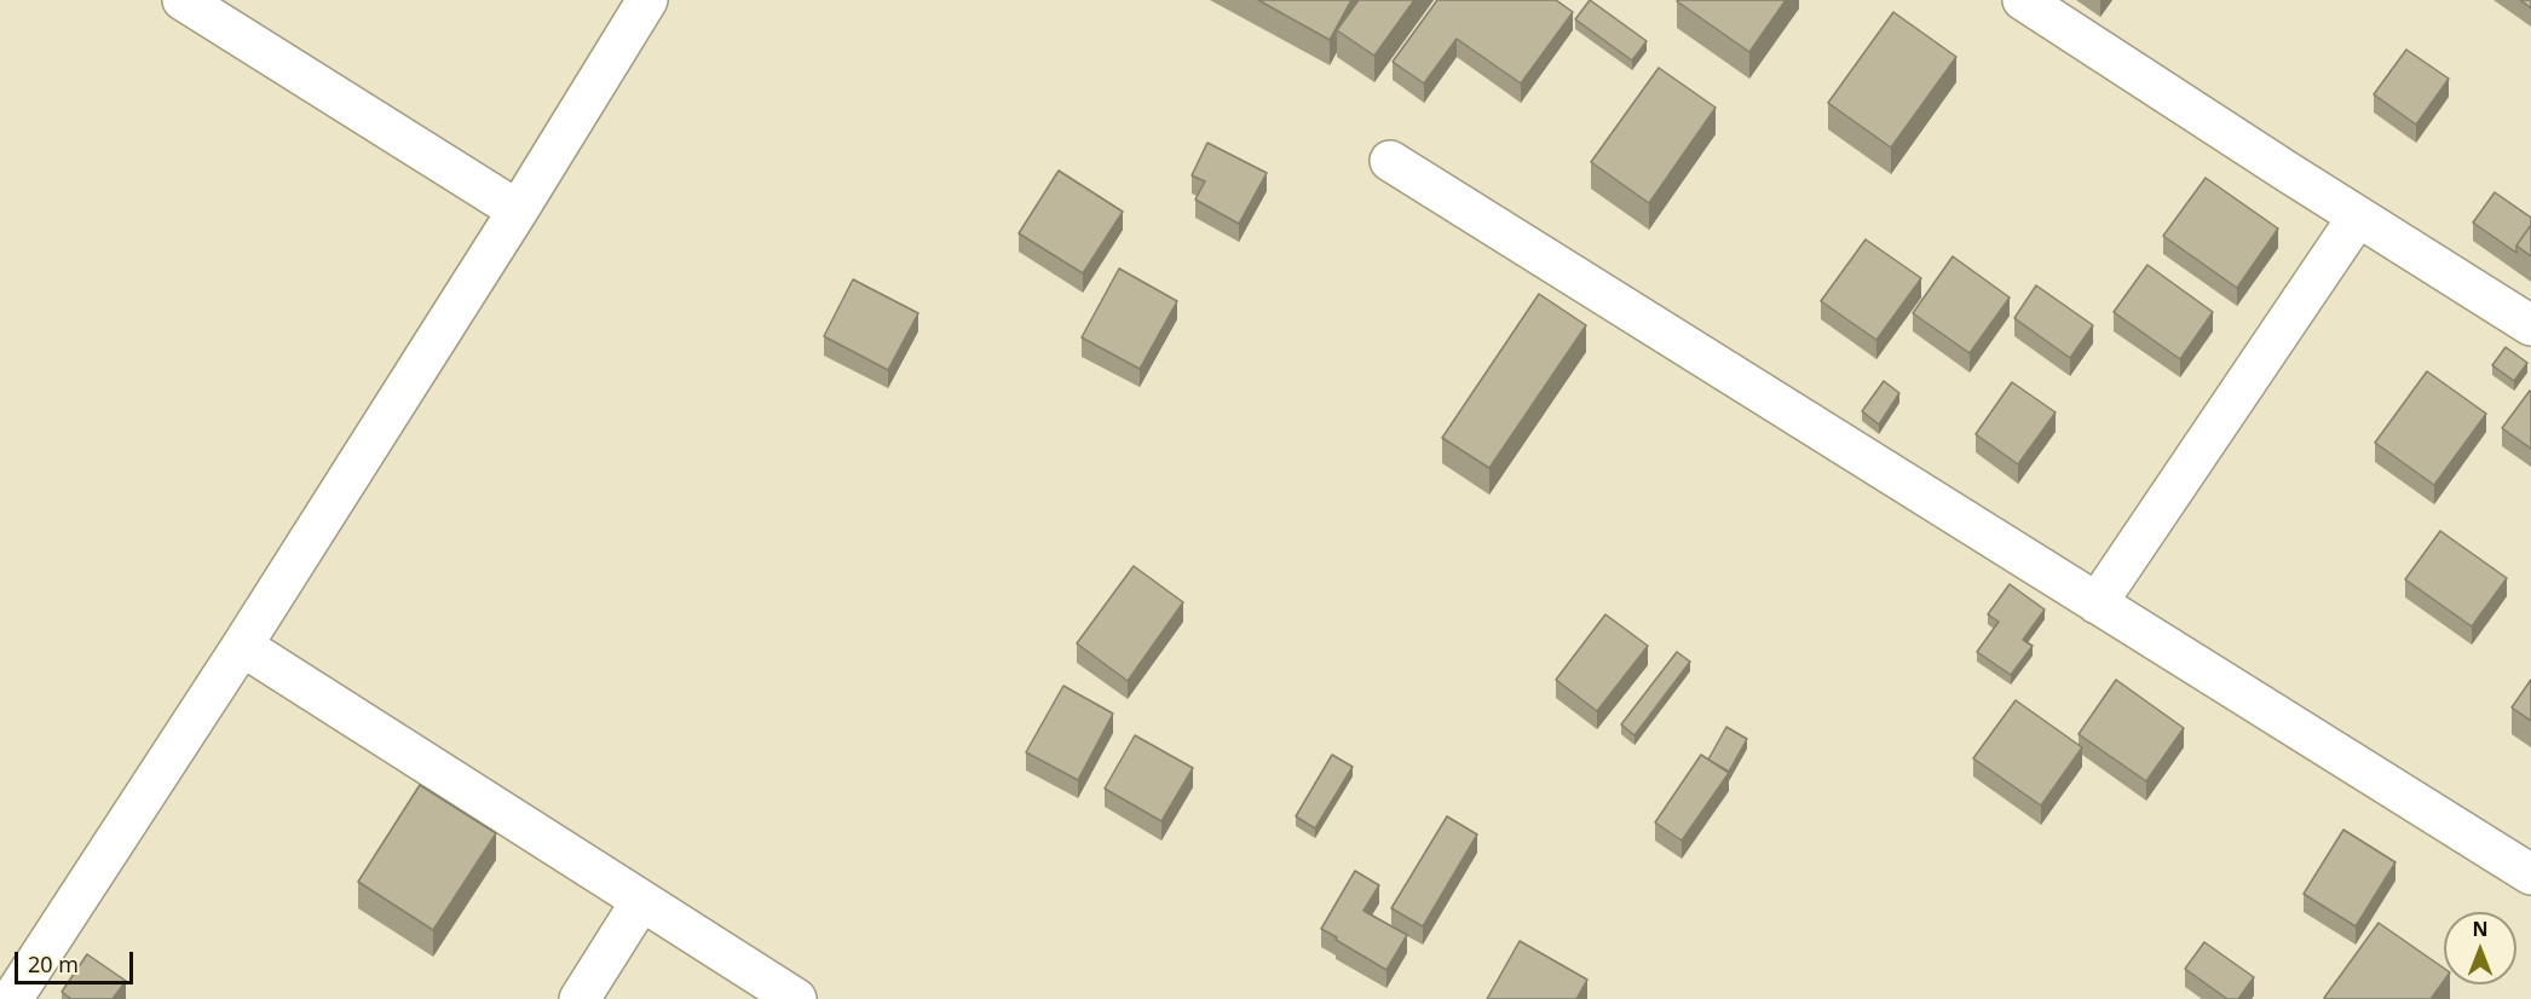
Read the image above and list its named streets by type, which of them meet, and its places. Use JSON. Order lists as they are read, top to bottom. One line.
{"scale_bar":"20 m","north":"top"}
